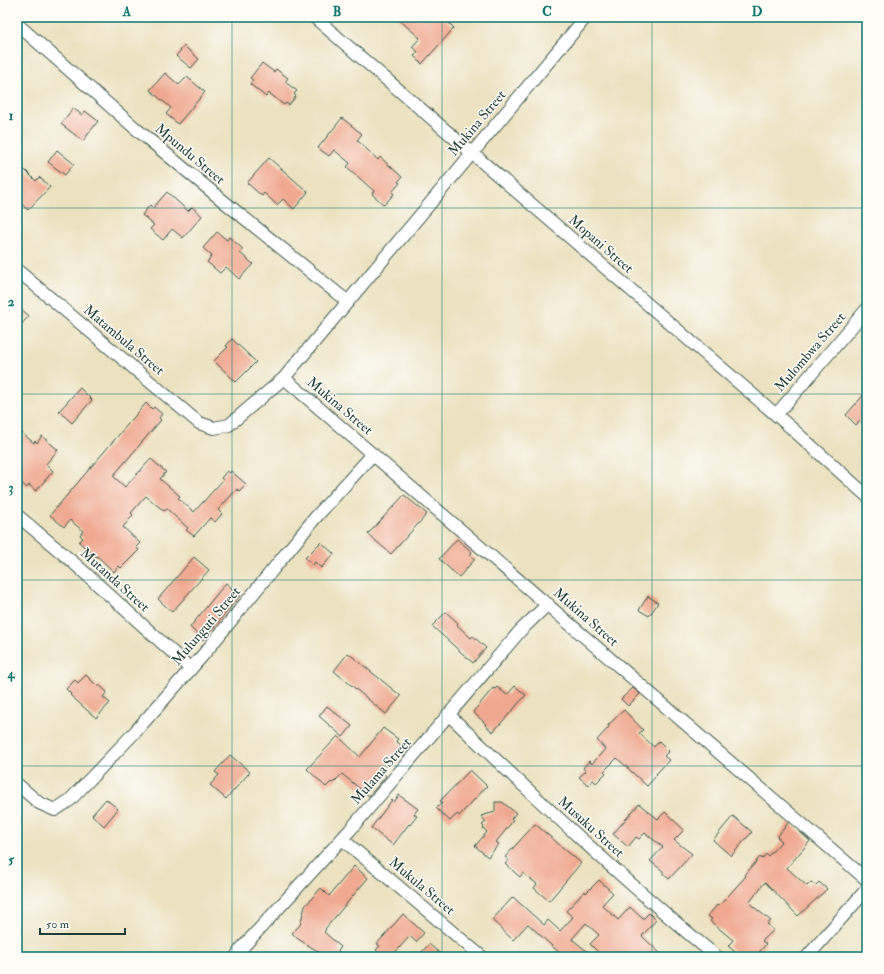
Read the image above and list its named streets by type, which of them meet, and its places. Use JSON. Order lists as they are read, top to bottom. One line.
{"streets":{"street":["Mukina Street","Mpundu Street","Mopani Street","Matambula Street","Mulombwa Street","Mutanda Street","Mulunguti Street","Mulama Street","Musuku Street","Mukula Street"]},"crossings":[["Mukina Street","Mpundu Street"],["Mukina Street","Mopani Street"],["Mukina Street","Matambula Street"],["Mukina Street","Mulunguti Street"],["Mukina Street","Mulama Street"],["Mopani Street","Mulombwa Street"],["Mutanda Street","Mulunguti Street"],["Mulama Street","Musuku Street"],["Mulama Street","Mukula Street"]],"scale_bar":"50 m","grid":{"columns":["A","B","C","D"],"rows":["1","2","3","4","5"]}}
